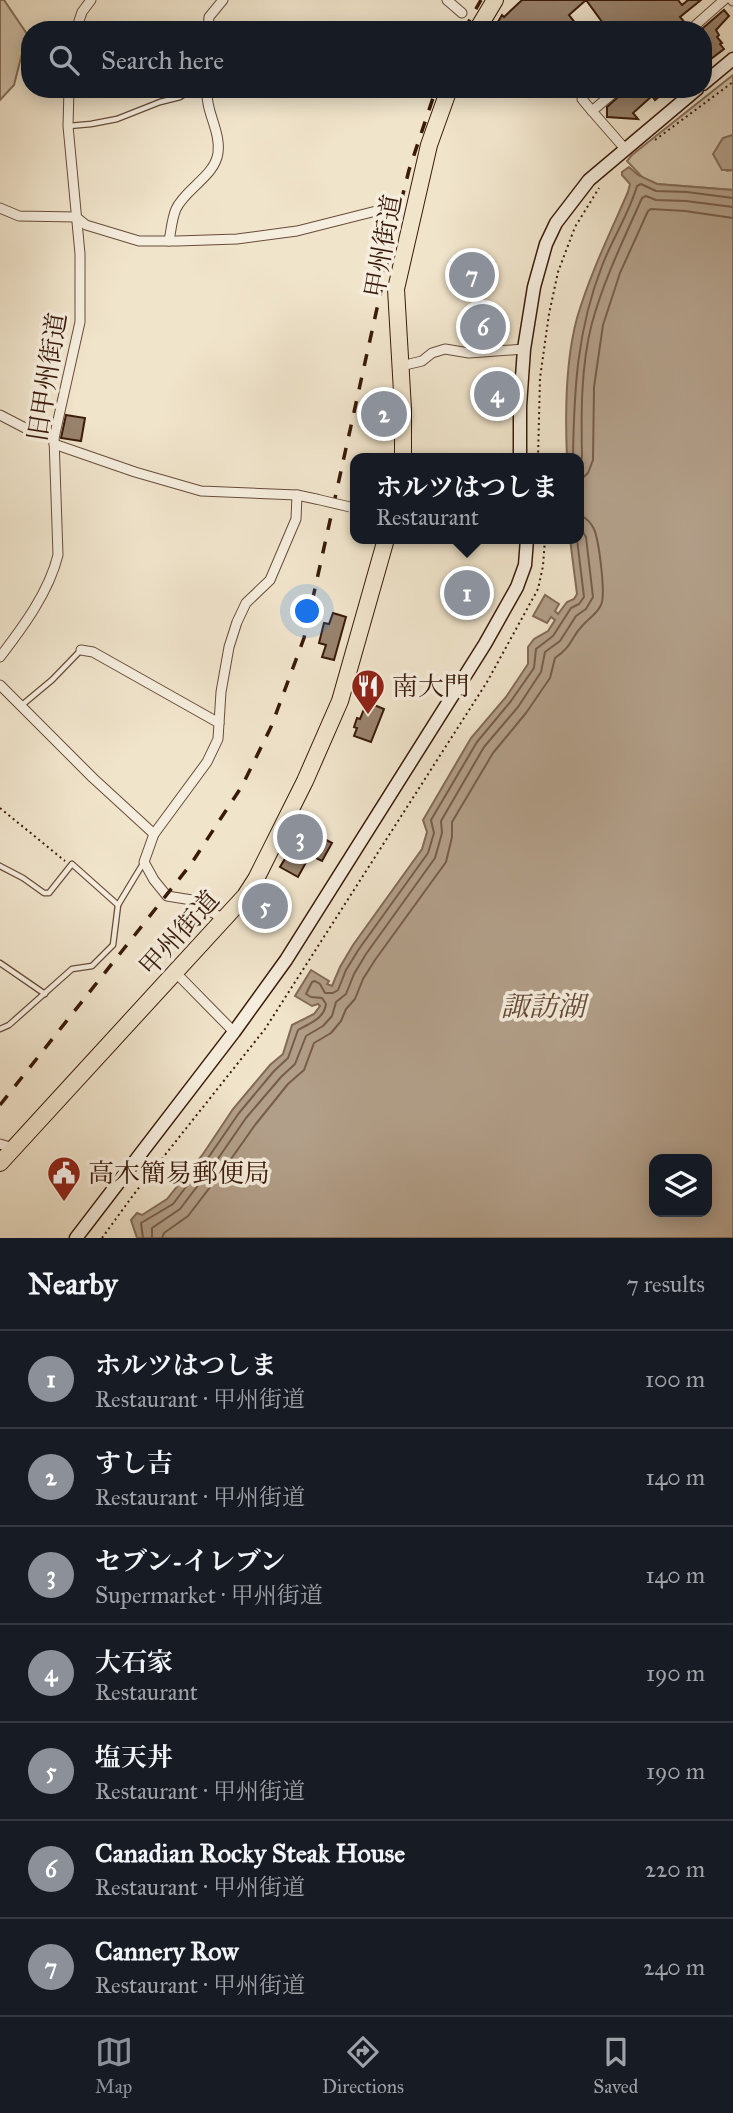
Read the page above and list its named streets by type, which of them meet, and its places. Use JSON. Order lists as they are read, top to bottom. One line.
{"streets":{"highway":["甲州街道"],"street":["旧甲州街道"]},"water":["諏訪湖"],"places":{"restaurant":["南大門"],"public building":["高木簡易郵便局"]},"page":{"search":"Search here","pins":["7","6","4","2","1","3","5"],"popup":["ホルツはつしま","Restaurant"],"heading":["Nearby","7 results"],"list":[{"mark":"1","name":"ホルツはつしま","note":"Restaurant · 甲州街道","value":"100 m"},{"mark":"2","name":"すし吉","note":"Restaurant · 甲州街道","value":"140 m"},{"mark":"3","name":"セブン-イレブン","note":"Supermarket · 甲州街道","value":"140 m"},{"mark":"4","name":"大石家","note":"Restaurant","value":"190 m"},{"mark":"5","name":"塩天丼","note":"Restaurant · 甲州街道","value":"190 m"},{"mark":"6","name":"Canadian Rocky Steak House","note":"Restaurant · 甲州街道","value":"220 m"},{"mark":"7","name":"Cannery Row","note":"Restaurant · 甲州街道","value":"240 m"}],"nav":["Map","Directions","Saved"]}}
